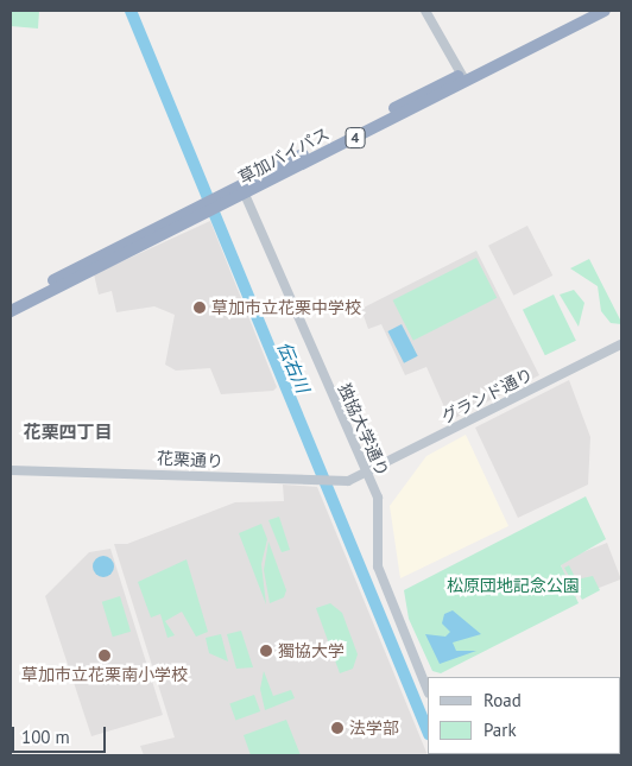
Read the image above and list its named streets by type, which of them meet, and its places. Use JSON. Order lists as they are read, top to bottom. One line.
{"streets":{"highway":["4","草加バイパス"],"street":["グランド通り","独協大学通り","花栗通り"]},"crossings":[["草加バイパス","独協大学通り"],["グランド通り","独協大学通り"],["グランド通り","花栗通り"],["独協大学通り","花栗通り"]],"districts":["花栗四丁目"],"water":["伝右川"],"parks":["松原団地記念公園"],"places":["草加市立花栗中学校","獨協大学","草加市立花栗南小学校","法学部"],"legend":["Road","Park"],"scale_bar":"100 m"}
